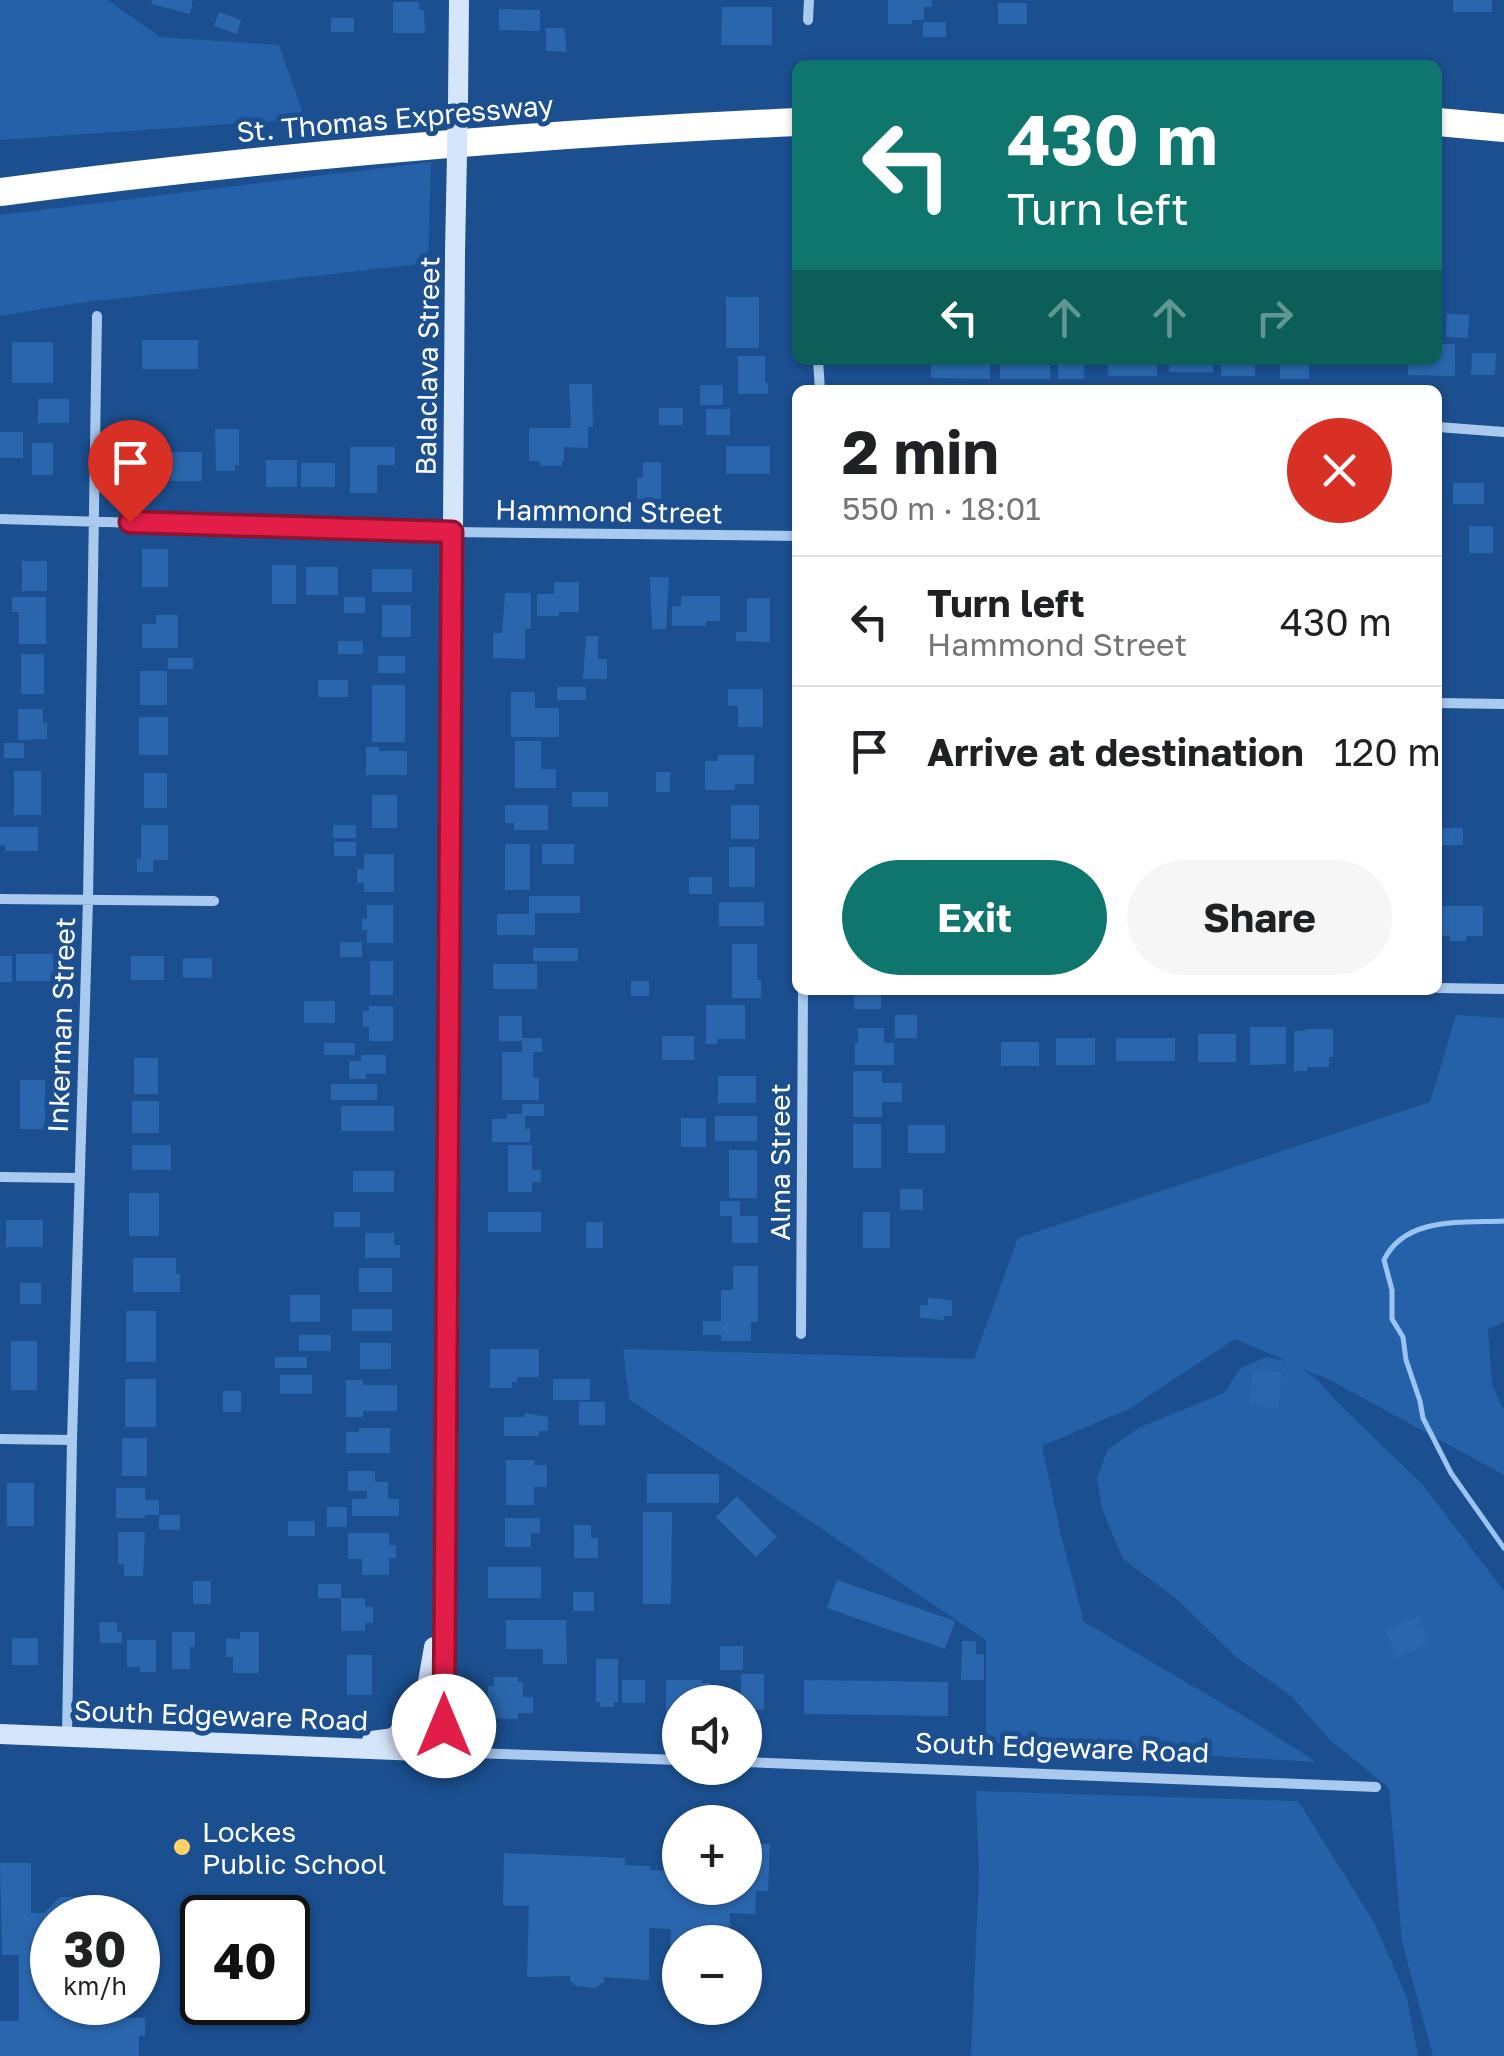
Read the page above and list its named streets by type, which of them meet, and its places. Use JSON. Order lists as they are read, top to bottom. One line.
{"streets":{"highway":["St. Thomas Expressway"],"street":["Balaclava Street","Hammond Street","Inkerman Street","Alma Street","South Edgeware Road"]},"crossings":[["Balaclava Street","Hammond Street"],["Balaclava Street","South Edgeware Road"],["Hammond Street","Inkerman Street"],["Inkerman Street","South Edgeware Road"]],"places":["Lockes Public School"],"page":{"turn":["430 m","Turn left"],"heading":["2 min","550 m · 18:01"],"list":[{"name":"Turn left","note":"Hammond Street","value":"430 m"},{"name":"Arrive at destination","value":"120 m"}],"buttons":["Exit","Share"],"map_buttons":["+","−"],"speed":"30 km/h","limit":"40"}}
